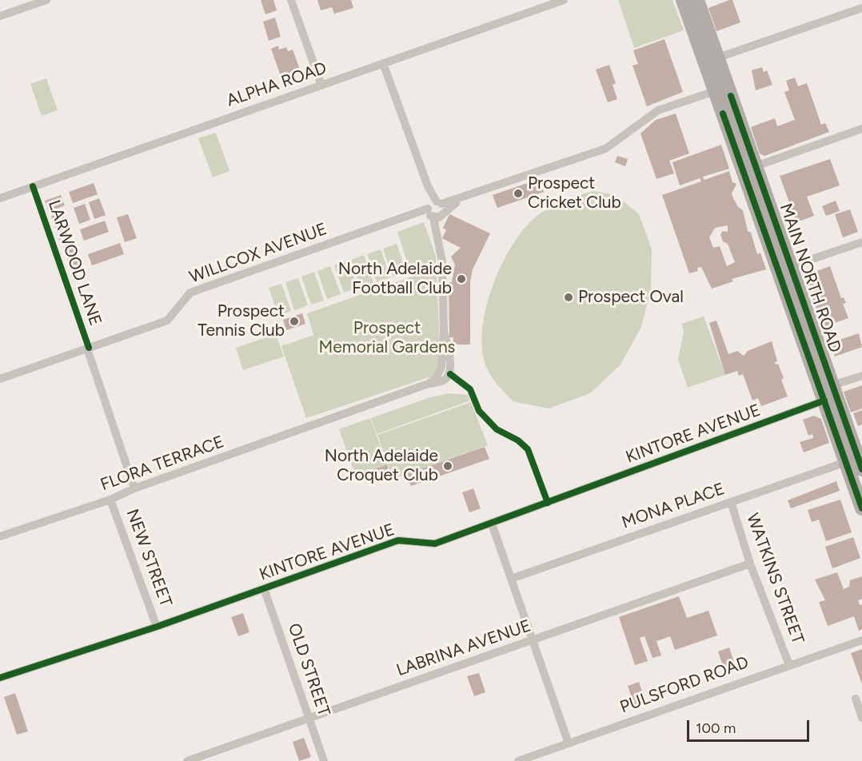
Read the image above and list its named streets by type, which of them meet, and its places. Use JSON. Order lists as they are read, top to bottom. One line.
{"streets":{"highway":["MAIN NORTH ROAD"],"street":["ALPHA ROAD","WILLCOX AVENUE","KINTORE AVENUE","FLORA TERRACE","MONA PLACE","NEW STREET","WATKINS STREET","LABRINA AVENUE","OLD STREET","PULSFORD ROAD"],"cycle path":["LARWOOD LANE"]},"crossings":[["WILLCOX AVENUE","MAIN NORTH ROAD"],["WILLCOX AVENUE","FLORA TERRACE"],["MAIN NORTH ROAD","KINTORE AVENUE"],["MAIN NORTH ROAD","MONA PLACE"],["KINTORE AVENUE","NEW STREET"],["KINTORE AVENUE","OLD STREET"],["FLORA TERRACE","NEW STREET"],["MONA PLACE","WATKINS STREET"],["WATKINS STREET","LABRINA AVENUE"],["WATKINS STREET","PULSFORD ROAD"],["LABRINA AVENUE","OLD STREET"]],"parks":["Prospect Memorial Gardens"],"places":["Prospect Cricket Club","North Adelaide Football Club","Prospect Oval","Prospect Tennis Club","North Adelaide Croquet Club"],"scale_bar":"100 m"}
